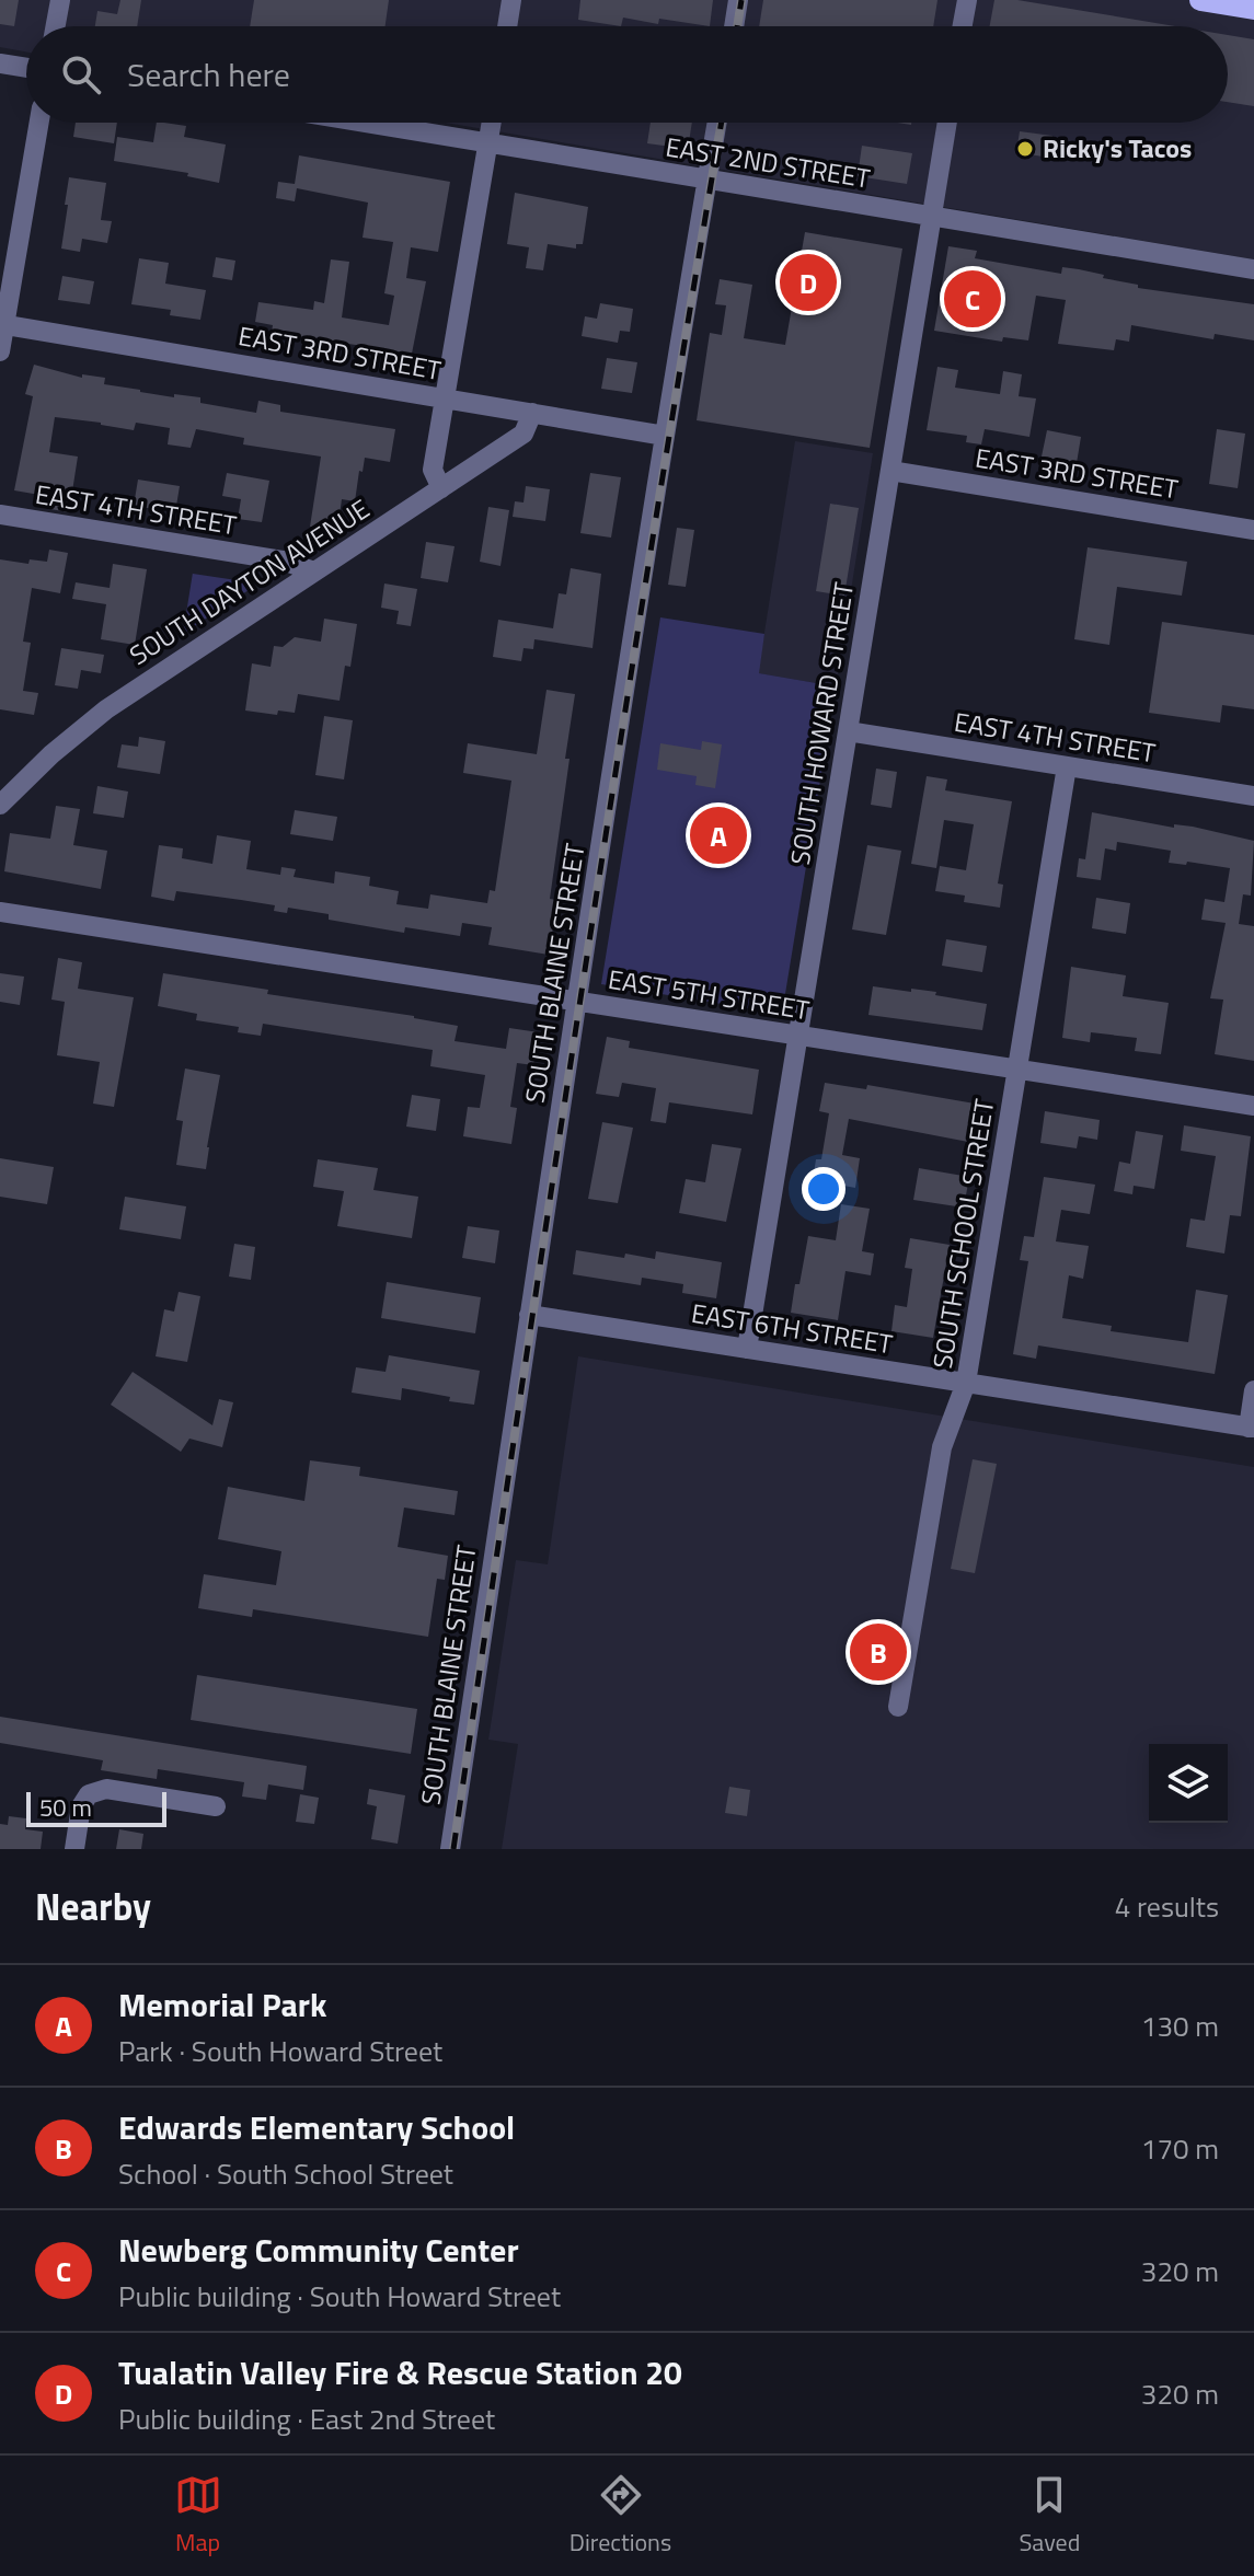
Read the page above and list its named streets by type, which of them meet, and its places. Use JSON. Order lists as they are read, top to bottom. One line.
{"streets":{"street":["EAST 2ND STREET","EAST 3RD STREET","EAST 4TH STREET","SOUTH DAYTON AVENUE","SOUTH HOWARD STREET","SOUTH BLAINE STREET","EAST 5TH STREET","SOUTH SCHOOL STREET","EAST 6TH STREET"]},"crossings":[["EAST 2ND STREET","SOUTH HOWARD STREET"],["EAST 2ND STREET","SOUTH BLAINE STREET"],["EAST 3RD STREET","SOUTH DAYTON AVENUE"],["EAST 3RD STREET","SOUTH HOWARD STREET"],["EAST 3RD STREET","SOUTH BLAINE STREET"],["EAST 4TH STREET","SOUTH DAYTON AVENUE"],["EAST 4TH STREET","SOUTH HOWARD STREET"],["EAST 4TH STREET","SOUTH SCHOOL STREET"],["SOUTH HOWARD STREET","EAST 5TH STREET"],["SOUTH HOWARD STREET","EAST 6TH STREET"],["SOUTH BLAINE STREET","EAST 5TH STREET"],["SOUTH BLAINE STREET","EAST 6TH STREET"],["EAST 5TH STREET","SOUTH SCHOOL STREET"],["SOUTH SCHOOL STREET","EAST 6TH STREET"]],"places":["Ricky's Tacos"],"scale_bar":"50 m","page":{"search":"Search here","pins":["D","C","A","B"],"scale":"50 m","heading":["Nearby","4 results"],"list":[{"mark":"A","name":"Memorial Park","note":"Park · South Howard Street","value":"130 m"},{"mark":"B","name":"Edwards Elementary School","note":"School · South School Street","value":"170 m"},{"mark":"C","name":"Newberg Community Center","note":"Public building · South Howard Street","value":"320 m"},{"mark":"D","name":"Tualatin Valley Fire & Rescue Station 20","note":"Public building · East 2nd Street","value":"320 m"}],"nav":["Map","Directions","Saved"]}}
